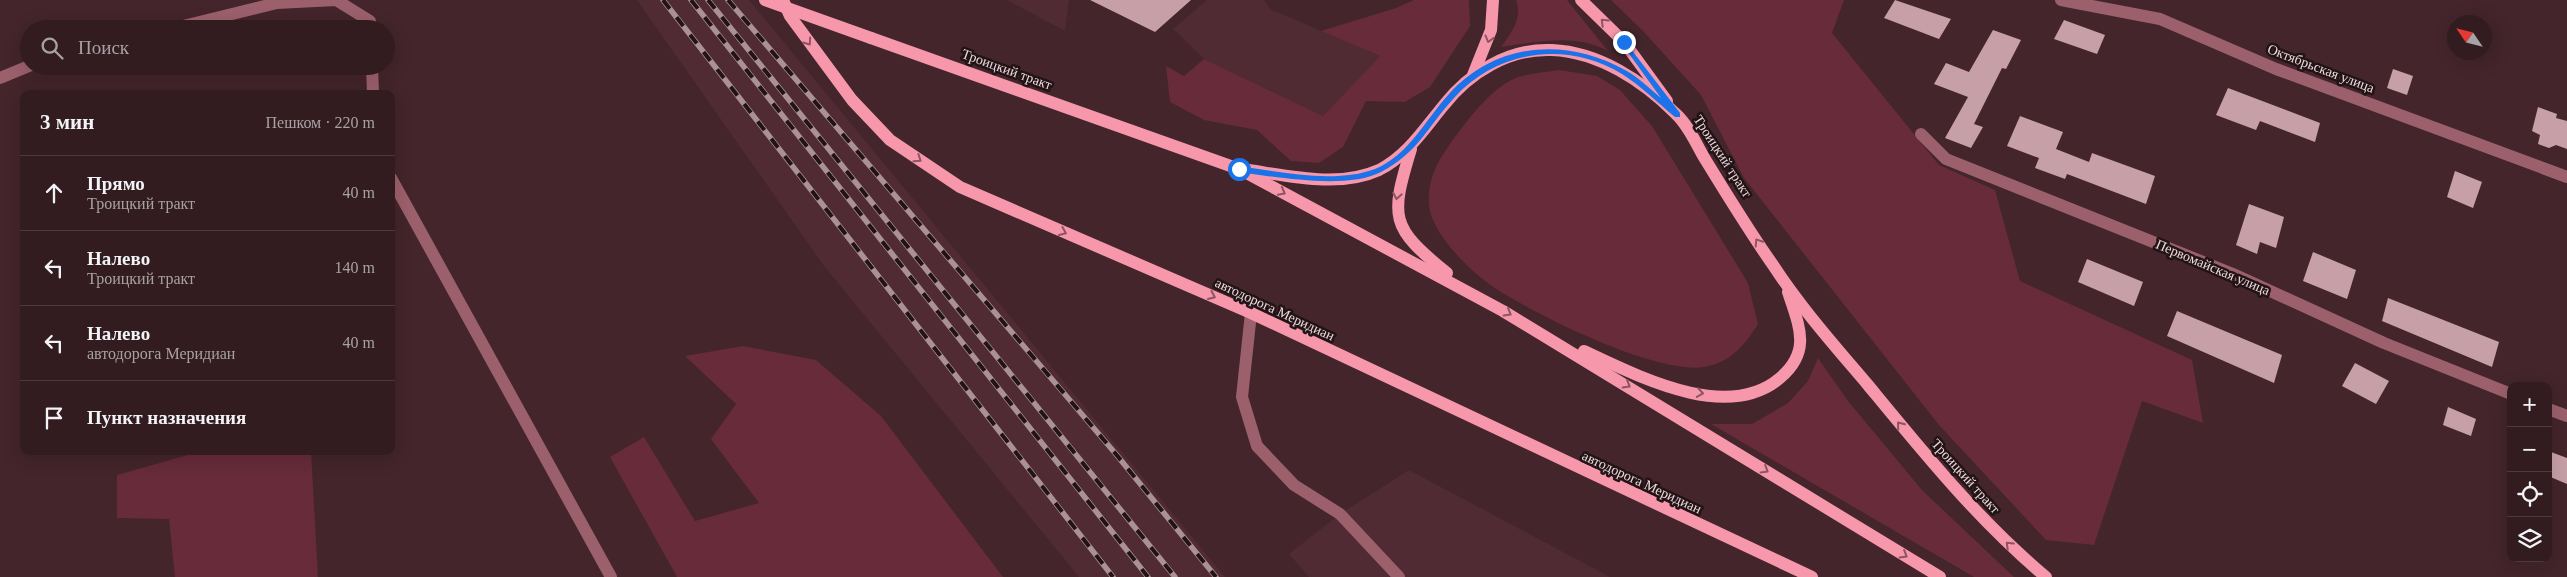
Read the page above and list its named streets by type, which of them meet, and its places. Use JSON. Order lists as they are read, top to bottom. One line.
{"streets":{"main road":["Троицкий тракт","автодорога Меридиан"],"street":["Октябрьская улица","Первомайская улица"]},"one_way":["автодорога Меридиан"],"north":"top left","page":{"search":"Поиск","heading":["3 мин","Пешком · 220 m"],"list":[["Прямо","Троицкий тракт","40 m"],["Налево","Троицкий тракт","140 m"],["Налево","автодорога Меридиан","40 m"],"Пункт назначения"],"map_buttons":["+","−"]}}
